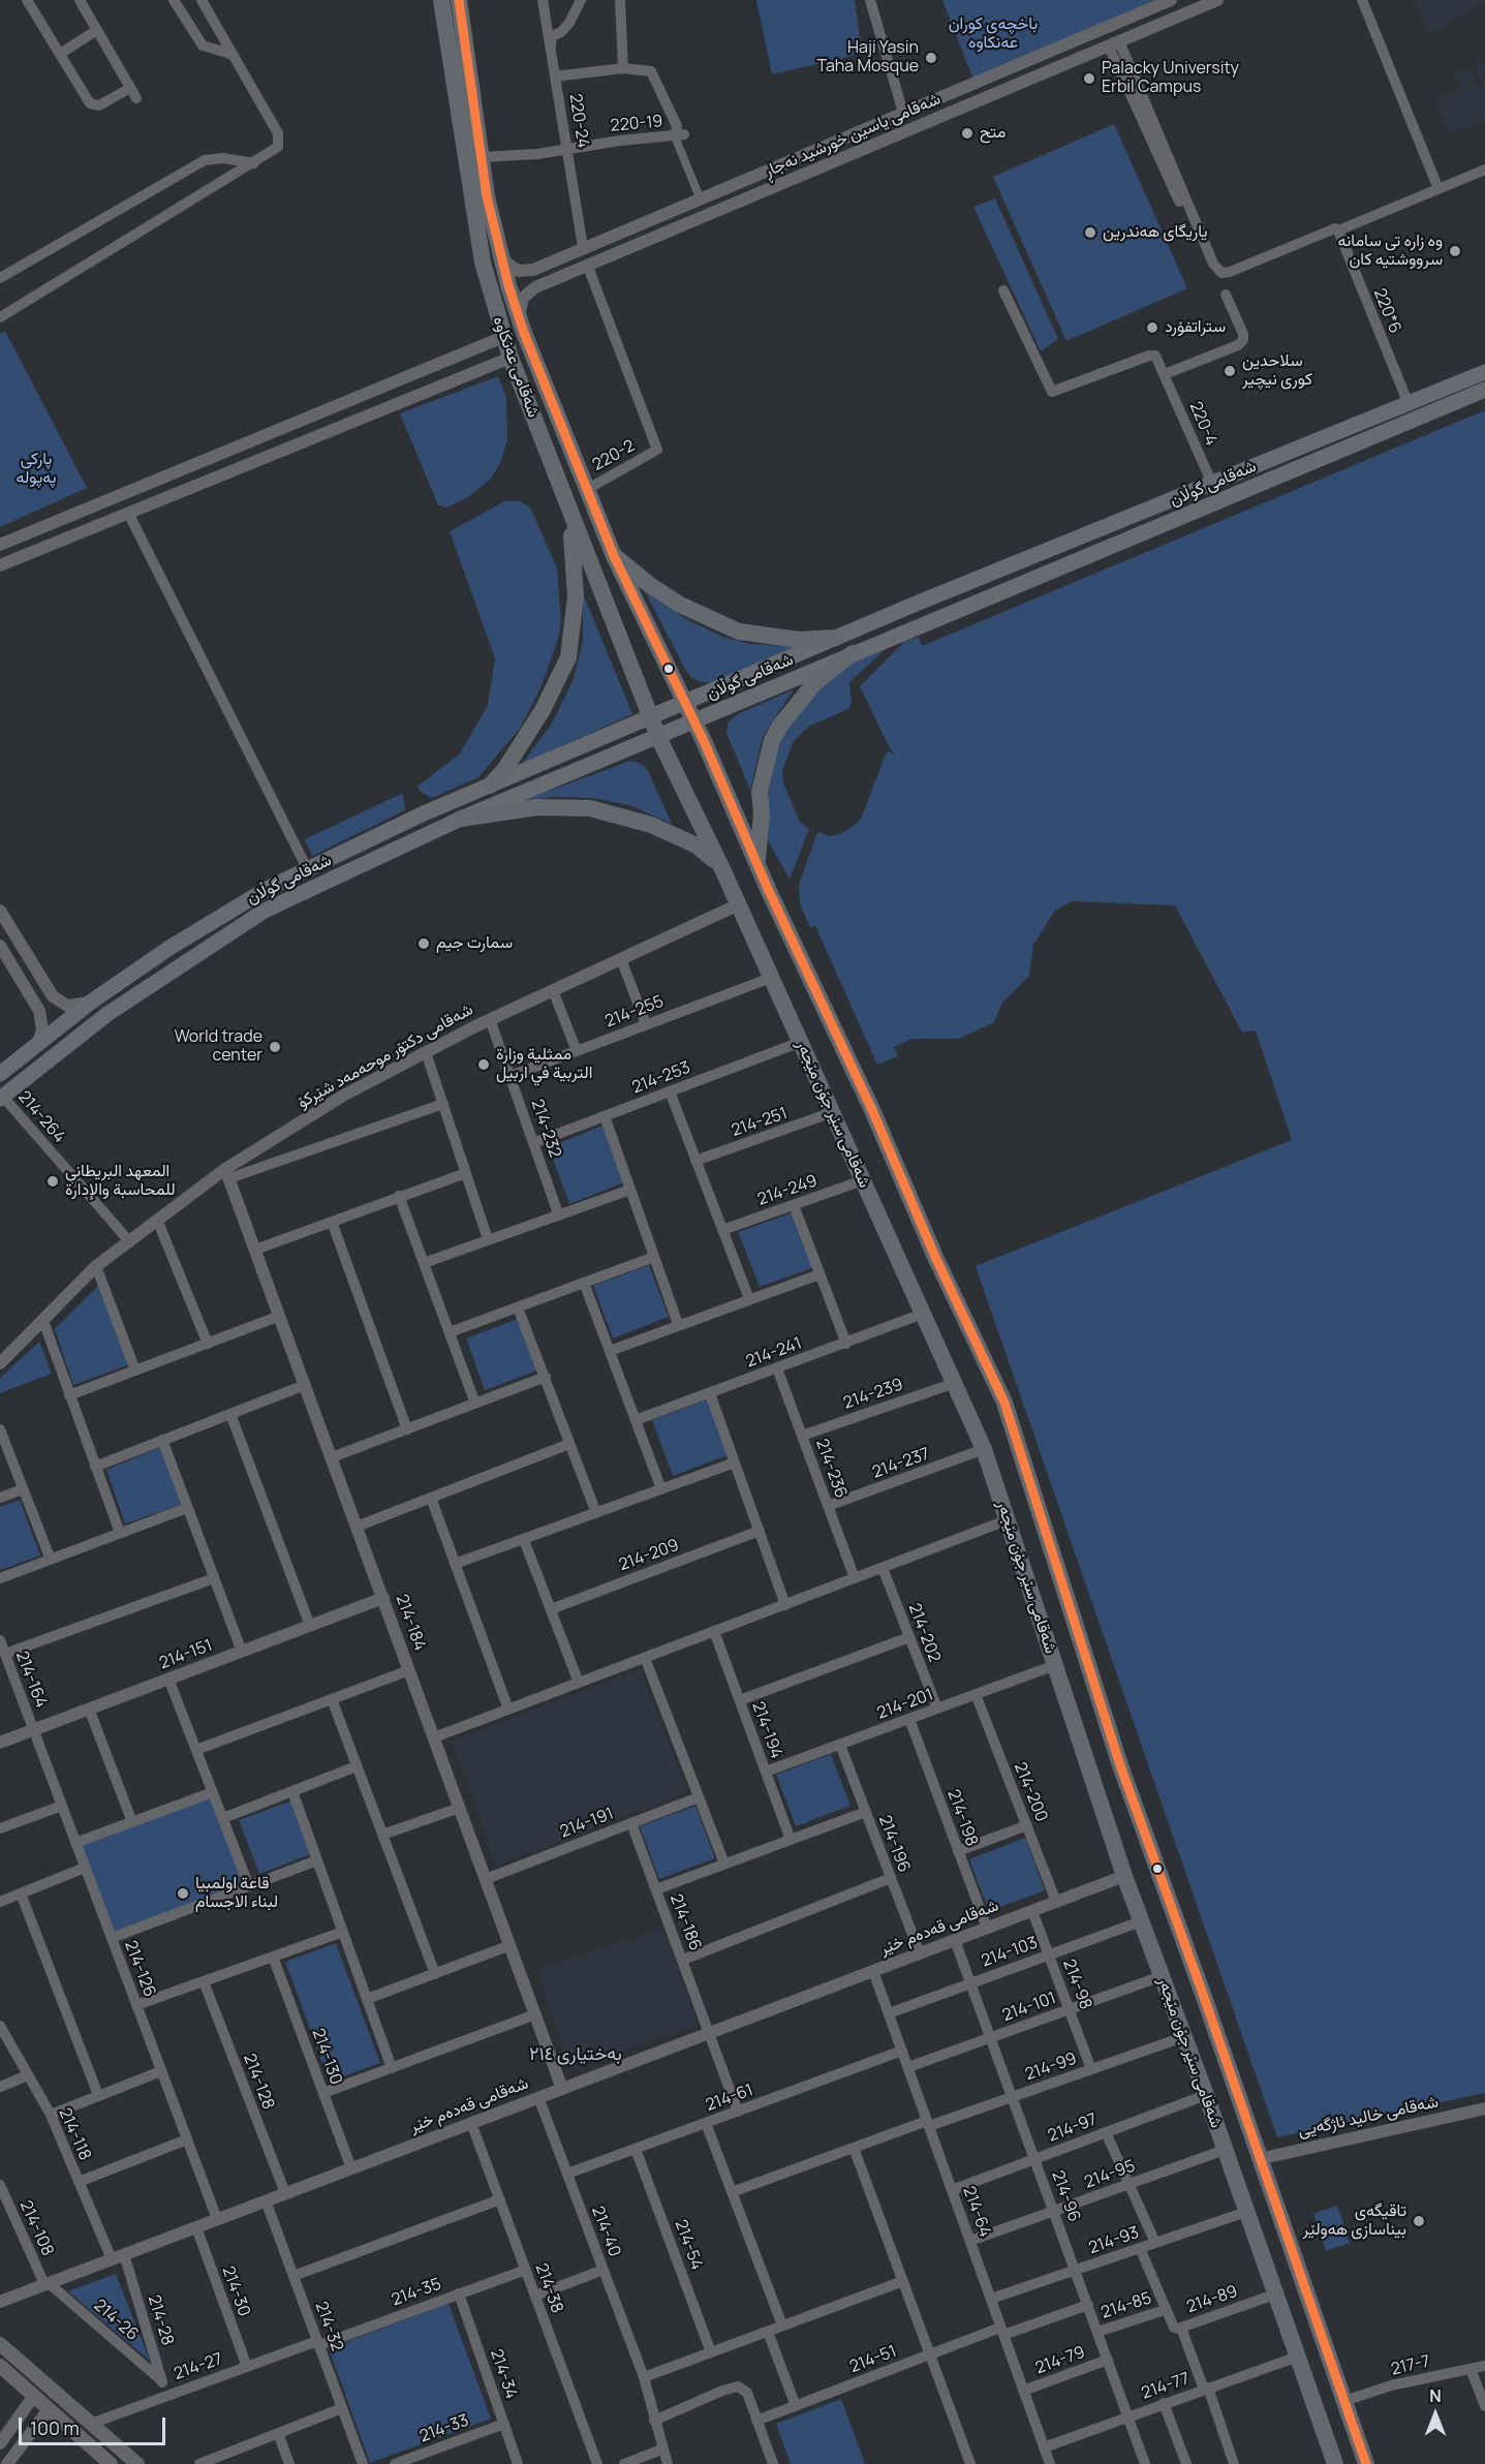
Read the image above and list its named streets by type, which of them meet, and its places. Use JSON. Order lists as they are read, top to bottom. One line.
{"streets":{"highway":["شەقامی عەنکاوە","شەقامی سێر جۆن مێجەر"],"main road":["شەقامی گوڵان"],"street":["220-24","220-19","شەقامی یاسین خورشید نەجاڕ","220*6","220-4","220-2","214-255","شەقامی دکتۆر موحەمەد شێرکۆ","214-253","214-264","214-251","214-232","214-249","214-241","214-239","214-237","214-236","214-209","214-184","214-202","214-151","214-164","214-201","214-194","214-200","214-198","214-191","214-196","214-186","شەقامی قەدەم خێر","214-103","214-126","214-98","214-101","214-130","214-99","214-128","214-61","شەقامی خالید ئاژگەیی","214-97","214-118","214-95","214-96","214-64","214-108","214-40","214-93","214-54","214-38","214-30","214-35","214-89","214-85","214-26","214-28","214-32","214-51","214-79","217-7","214-27","214-34","214-77","214-33"]},"crossings":[["220-24","220-19"],["220-24","شەقامی یاسین خورشید نەجاڕ"],["220-19","شەقامی عەنکاوە"],["شەقامی یاسین خورشید نەجاڕ","شەقامی عەنکاوە"],["شەقامی یاسین خورشید نەجاڕ","220-2"],["220*6","شەقامی گوڵان"],["شەقامی عەنکاوە","220-2"],["شەقامی عەنکاوە","شەقامی گوڵان"],["شەقامی عەنکاوە","شەقامی سێر جۆن مێجەر"],["220-4","شەقامی گوڵان"],["شەقامی گوڵان","شەقامی سێر جۆن مێجەر"],["شەقامی گوڵان","214-264"],["214-255","شەقامی سێر جۆن مێجەر"],["214-255","214-232"],["شەقامی دکتۆر موحەمەد شێرکۆ","شەقامی سێر جۆن مێجەر"],["شەقامی دکتۆر موحەمەد شێرکۆ","214-264"],["شەقامی دکتۆر موحەمەد شێرکۆ","214-232"],["شەقامی دکتۆر موحەمەد شێرکۆ","214-184"],["214-253","شەقامی سێر جۆن مێجەر"],["214-253","214-232"],["شەقامی سێر جۆن مێجەر","214-251"],["شەقامی سێر جۆن مێجەر","214-249"],["شەقامی سێر جۆن مێجەر","214-241"],["شەقامی سێر جۆن مێجەر","214-239"],["شەقامی سێر جۆن مێجەر","214-237"],["شەقامی سێر جۆن مێجەر","214-201"],["شەقامی سێر جۆن مێجەر","شەقامی قەدەم خێر"],["شەقامی سێر جۆن مێجەر","214-103"],["شەقامی سێر جۆن مێجەر","214-101"],["شەقامی سێر جۆن مێجەر","214-99"],["شەقامی سێر جۆن مێجەر","شەقامی خالید ئاژگەیی"],["شەقامی سێر جۆن مێجەر","214-97"],["شەقامی سێر جۆن مێجەر","214-95"],["شەقامی سێر جۆن مێجەر","214-93"],["شەقامی سێر جۆن مێجەر","214-89"],["شەقامی سێر جۆن مێجەر","217-7"],["شەقامی سێر جۆن مێجەر","214-77"],["214-241","214-236"],["214-239","214-236"],["214-237","214-236"],["214-184","214-151"],["214-184","214-191"],["214-184","شەقامی قەدەم خێر"],["214-202","214-201"],["214-151","214-164"],["214-151","214-126"],["214-164","214-126"],["214-201","214-194"],["214-201","214-200"],["214-201","214-198"],["214-201","214-196"],["214-200","شەقامی قەدەم خێر"],["214-198","شەقامی قەدەم خێر"],["214-191","214-186"],["214-196","شەقامی قەدەم خێر"],["214-186","شەقامی قەدەم خێر"],["214-186","214-61"],["شەقامی قەدەم خێر","214-126"],["شەقامی قەدەم خێر","214-98"],["شەقامی قەدەم خێر","214-130"],["شەقامی قەدەم خێر","214-128"],["شەقامی قەدەم خێر","214-118"],["شەقامی قەدەم خێر","214-96"],["شەقامی قەدەم خێر","214-64"],["شەقامی قەدەم خێر","214-108"],["شەقامی قەدەم خێر","214-40"],["شەقامی قەدەم خێر","214-38"],["شەقامی قەدەم خێر","214-30"],["شەقامی قەدەم خێر","214-26"],["شەقامی قەدەم خێر","214-28"],["شەقامی قەدەم خێر","214-32"],["214-103","214-98"],["214-103","214-96"],["214-103","214-64"],["214-98","214-101"],["214-98","214-99"],["214-101","214-96"],["214-101","214-64"],["214-99","214-96"],["214-99","214-64"],["214-61","214-64"],["214-61","214-40"],["214-61","214-54"],["214-97","214-96"],["214-97","214-64"],["214-118","214-28"],["214-95","214-96"],["214-95","214-64"],["214-96","214-93"],["214-96","214-85"],["214-96","214-51"],["214-96","214-79"],["214-96","214-77"],["214-64","214-93"],["214-64","214-51"],["214-64","214-79"],["214-64","214-77"],["214-108","214-26"],["214-93","214-89"],["214-38","214-35"],["214-30","214-27"],["214-35","214-32"],["214-35","214-27"],["214-35","214-34"],["214-89","214-85"],["214-26","214-28"],["214-28","214-27"],["214-32","214-27"],["214-34","214-33"]],"districts":["بەختیاری ٢١٤"],"parks":["باخچەی کوران عەنکاوە","پارکی پەپولە"],"places":["Haji Yasin Taha Mosque","Palacky University Erbil Campus","متح","یاریگای هەندرین","وه زاره تى سامانه سرووشتيه كان","ستراتفۆرد","سلاحدین كوری نیچیر","سمارت جیم","World trade center","ممثلية وزارة التربية في اربيل","المعهد البريطاني للمحاسبة والإدارة","قاعة اولمبيا لبناء الاجسام","تاقیگەی بیناسازی هەولێر"],"scale_bar":"100 m","north":"top"}
